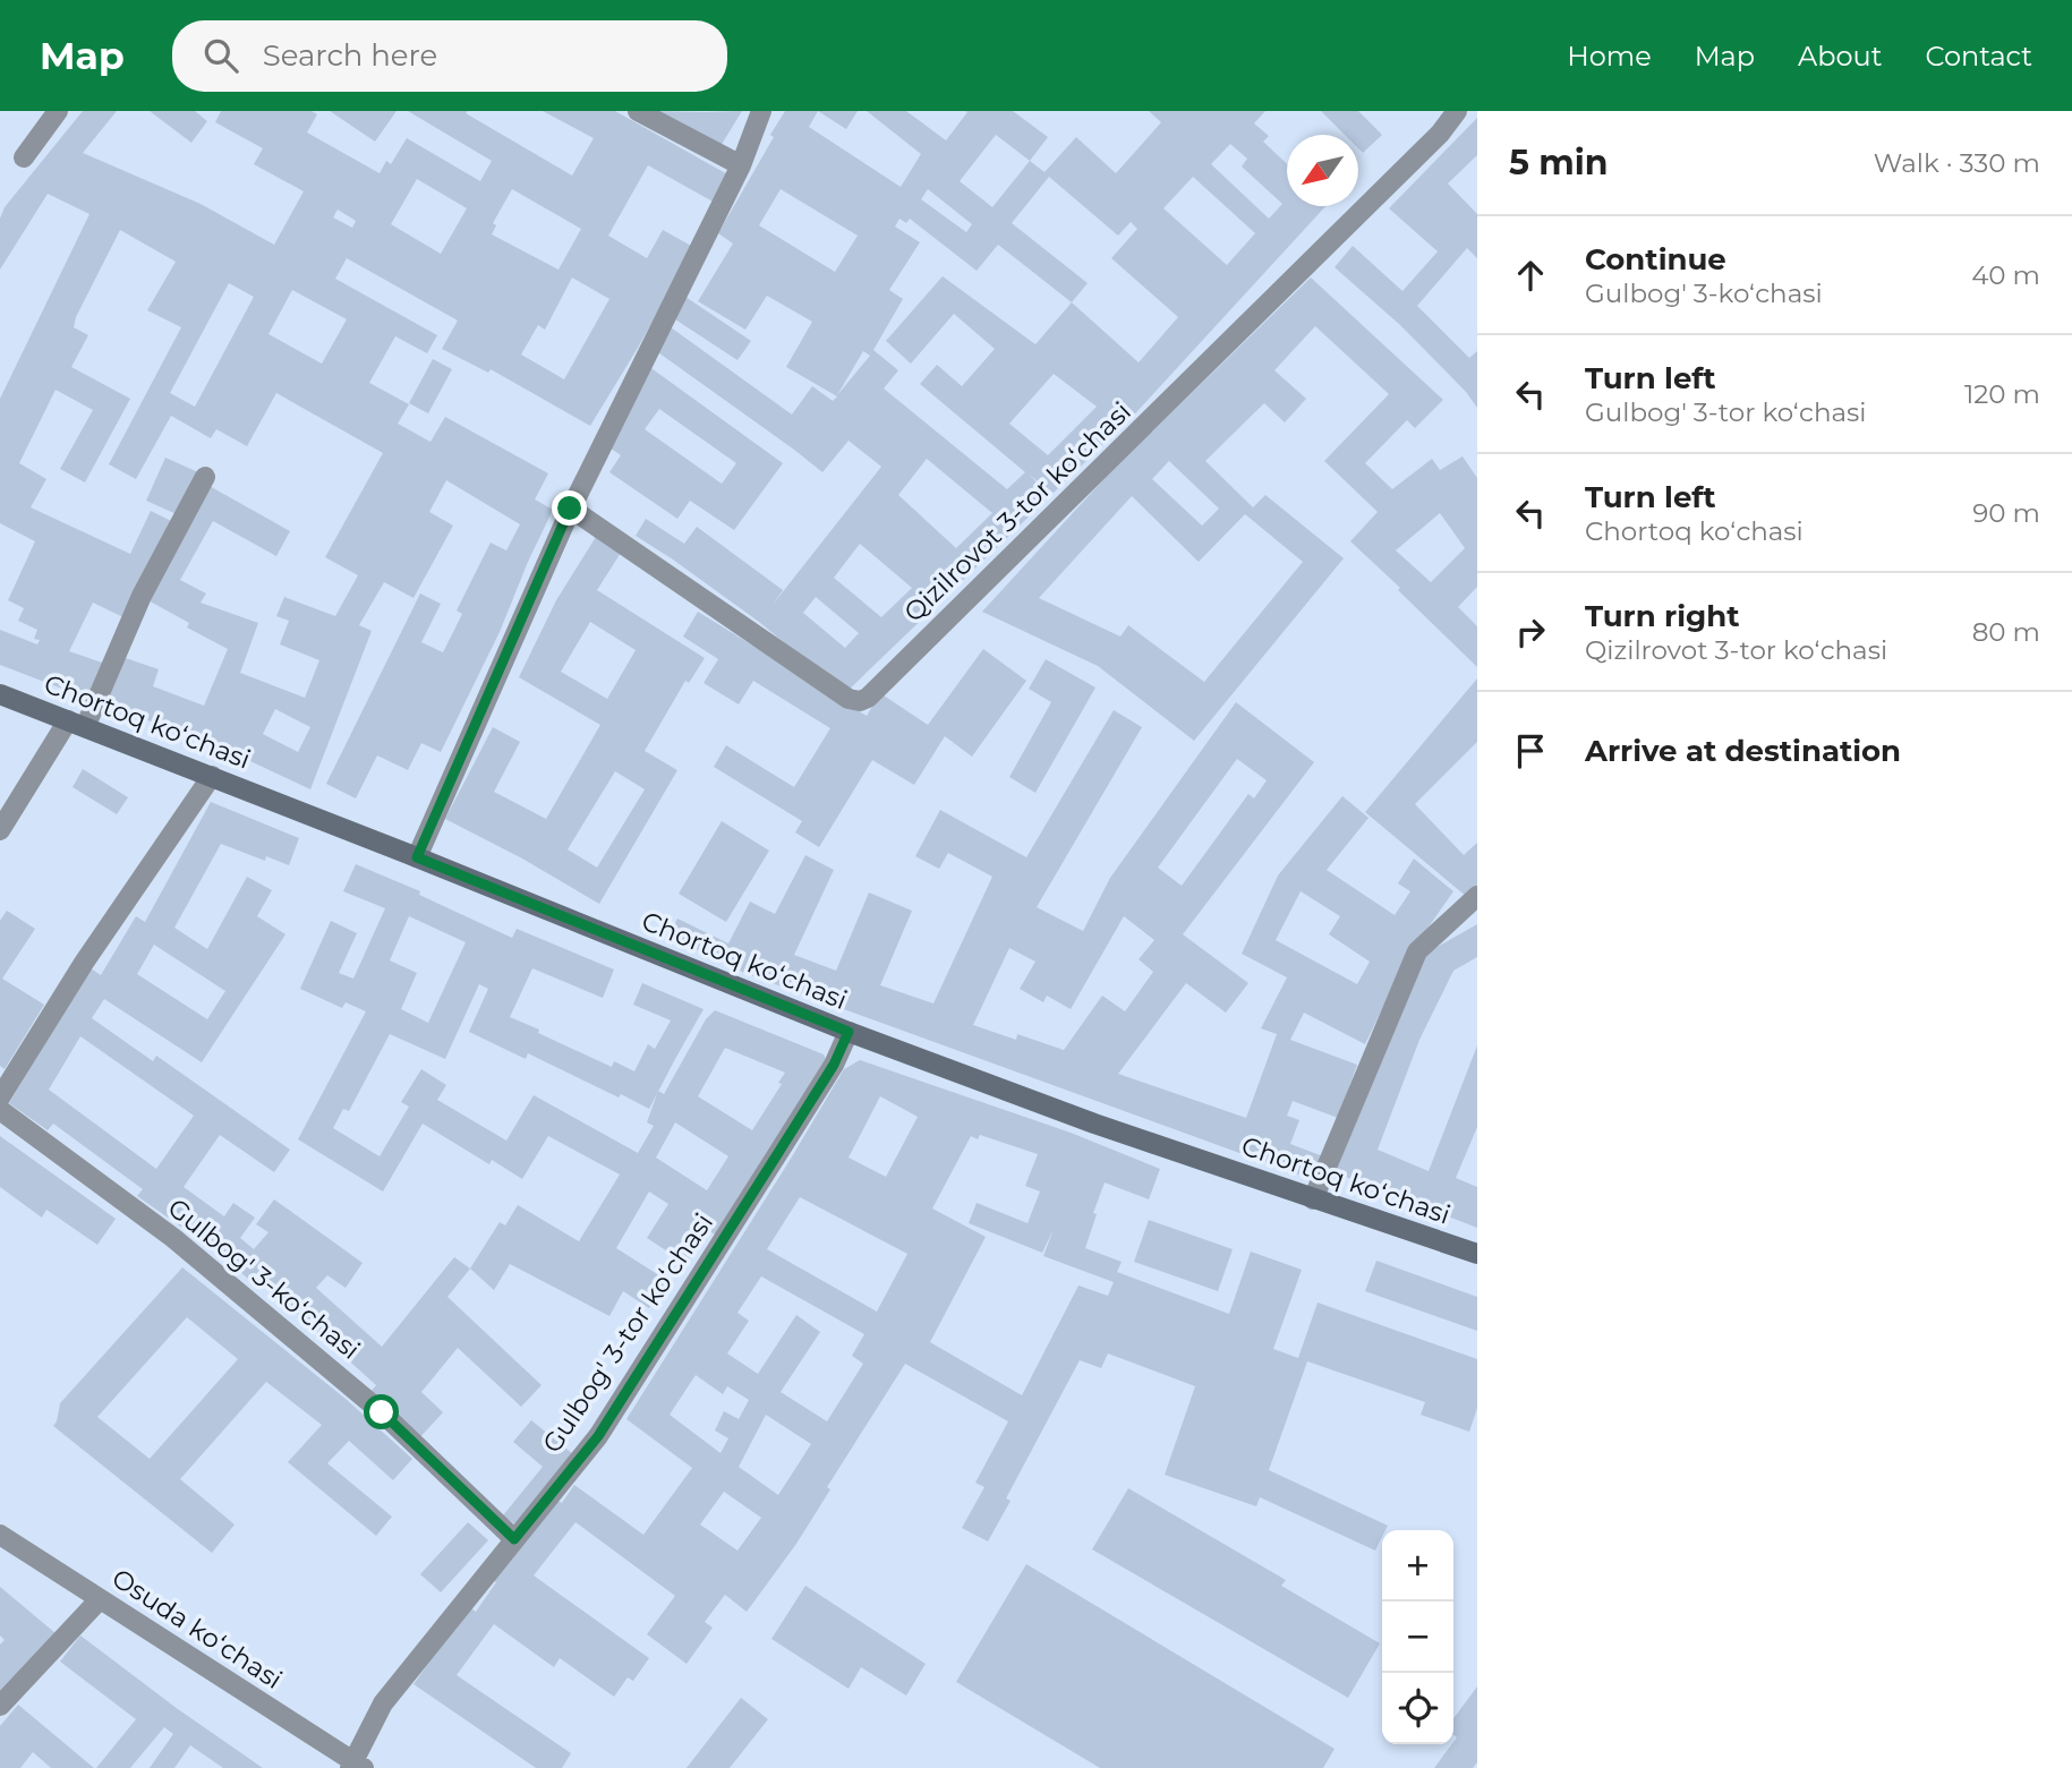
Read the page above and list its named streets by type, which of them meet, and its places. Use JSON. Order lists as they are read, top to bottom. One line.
{"streets":{"main road":["Chortoq koʻchasi"],"street":["Qizilrovot 3-tor koʻchasi","Gulbog' 3-koʻchasi","Gulbog' 3-tor koʻchasi","Osuda koʻchasi"]},"crossings":[["Chortoq koʻchasi","Gulbog' 3-tor koʻchasi"],["Gulbog' 3-koʻchasi","Gulbog' 3-tor koʻchasi"],["Gulbog' 3-tor koʻchasi","Osuda koʻchasi"]],"north":"bottom left","page":{"header":"Map","search":"Search here","nav":["Home","Map","About","Contact"],"heading":["5 min","Walk · 330 m"],"list":[["Continue","Gulbog' 3-koʻchasi","40 m"],["Turn left","Gulbog' 3-tor koʻchasi","120 m"],["Turn left","Chortoq koʻchasi","90 m"],["Turn right","Qizilrovot 3-tor koʻchasi","80 m"],"Arrive at destination"],"map_buttons":["+","−"]}}
